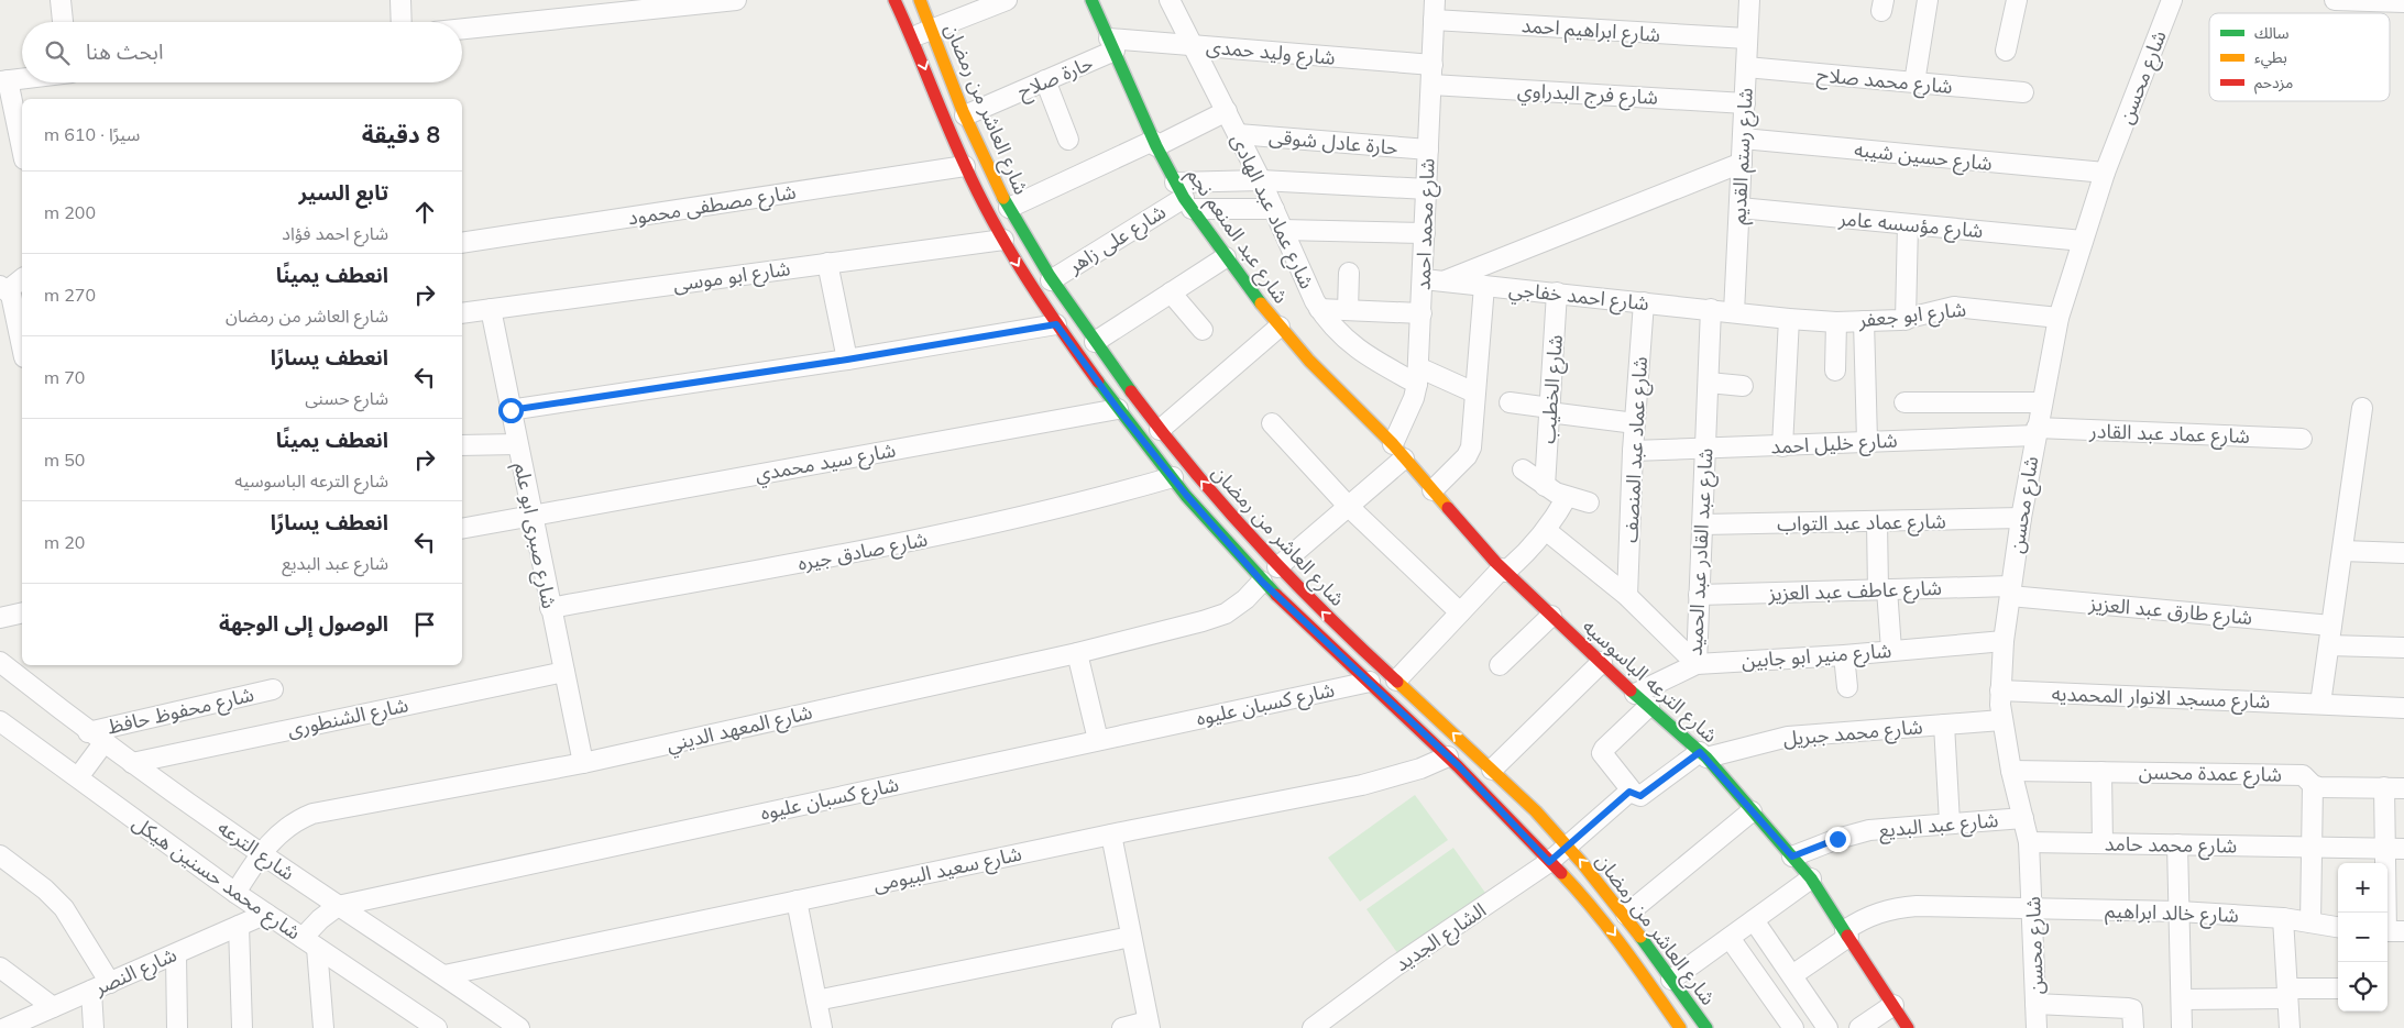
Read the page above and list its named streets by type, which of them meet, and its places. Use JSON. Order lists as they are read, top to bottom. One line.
{"streets":{"main road":["شارع العاشر من رمضان","شارع عبد المنعم نجم","شارع الترعه الباسوسيه"],"street":["شارع ابراهيم احمد","شارع وليد حمدى","حارة صلاح","شارع محسن","شارع محمد صلاح","شارع فرج البدراوي","حارة عادل شوقى","شارع رستم القديم","شارع حسين شيبه","شارع مصطفى محمود","شارع عماد عبد الهادى","شارع محمد احمد","شارع مؤسسه عامر","شارع على زاهر","شارع ابو موسى","شارع احمد خفاجي","شارع ابو جعفر","شارع الخطيب","شارع عماد عبد القادر","شارع خليل احمد","شارع عماد عبد المنصف","شارع سيد محمدي","شارع عماد عبد التواب","شارع صبرى ابو علم","شارع صادق جيره","شارع عبد القادر عبد الحميد","شارع عاطف عبد العزيز","شارع طارق عبد العزيز","شارع منير ابو جابين","شارع مسجد الانوار المحمديه","شارع كسبان عليوه","شارع محفوظ حافظ","شارع الشنطورى","شارع المعهد الديني","شارع محمد جبريل","شارع عمدة محسن","شارع عبد البديع","شارع محمد حامد","شارع الترعه","شارع سعيد البيومى","شارع محمد حسنين هيكل","شارع خالد ابراهيم","الشارع الجديد","شارع النصر"]},"crossings":[["شارع ابراهيم احمد","شارع رستم القديم"],["شارع ابراهيم احمد","شارع محمد احمد"],["شارع وليد حمدى","حارة صلاح"],["شارع وليد حمدى","شارع عماد عبد الهادى"],["شارع وليد حمدى","شارع محمد احمد"],["شارع وليد حمدى","شارع عبد المنعم نجم"],["حارة صلاح","شارع العاشر من رمضان"],["حارة صلاح","شارع عبد المنعم نجم"],["شارع محسن","شارع حسين شيبه"],["شارع محسن","شارع مؤسسه عامر"],["شارع محسن","شارع ابو جعفر"],["شارع محسن","شارع عماد عبد القادر"],["شارع محسن","شارع خليل احمد"],["شارع محسن","شارع عماد عبد التواب"],["شارع محسن","شارع عاطف عبد العزيز"],["شارع محسن","شارع طارق عبد العزيز"],["شارع محسن","شارع منير ابو جابين"],["شارع محسن","شارع مسجد الانوار المحمديه"],["شارع محسن","شارع محمد جبريل"],["شارع محسن","شارع عمدة محسن"],["شارع محسن","شارع عبد البديع"],["شارع محسن","شارع محمد حامد"],["شارع محسن","شارع خالد ابراهيم"],["شارع محمد صلاح","شارع رستم القديم"],["شارع فرج البدراوي","شارع رستم القديم"],["شارع فرج البدراوي","شارع محمد احمد"],["شارع العاشر من رمضان","شارع مصطفى محمود"],["شارع العاشر من رمضان","شارع محمد احمد"],["شارع العاشر من رمضان","شارع على زاهر"],["شارع العاشر من رمضان","شارع ابو موسى"],["شارع العاشر من رمضان","شارع سيد محمدي"],["شارع العاشر من رمضان","شارع صادق جيره"],["شارع العاشر من رمضان","شارع كسبان عليوه"],["شارع العاشر من رمضان","شارع المعهد الديني"],["شارع العاشر من رمضان","شارع سعيد البيومى"],["شارع العاشر من رمضان","الشارع الجديد"],["حارة عادل شوقى","شارع عماد عبد الهادى"],["حارة عادل شوقى","شارع محمد احمد"],["شارع رستم القديم","شارع حسين شيبه"],["شارع رستم القديم","شارع مؤسسه عامر"],["شارع رستم القديم","شارع احمد خفاجي"],["شارع رستم القديم","شارع ابو جعفر"],["شارع عماد عبد الهادى","شارع محمد احمد"],["شارع محمد احمد","شارع عبد المنعم نجم"],["شارع محمد احمد","شارع احمد خفاجي"],["شارع محمد احمد","شارع الترعه الباسوسيه"],["شارع عبد المنعم نجم","شارع على زاهر"],["شارع عبد المنعم نجم","شارع الترعه الباسوسيه"],["شارع ابو موسى","شارع صبرى ابو علم"],["شارع احمد خفاجي","شارع ابو جعفر"],["شارع احمد خفاجي","شارع الخطيب"],["شارع احمد خفاجي","شارع عماد عبد المنصف"],["شارع احمد خفاجي","شارع عبد القادر عبد الحميد"],["شارع عماد عبد القادر","شارع خليل احمد"],["شارع خليل احمد","شارع عماد عبد المنصف"],["شارع خليل احمد","شارع عبد القادر عبد الحميد"],["شارع عماد عبد المنصف","شارع عبد القادر عبد الحميد"],["شارع سيد محمدي","شارع صبرى ابو علم"],["شارع عماد عبد التواب","شارع عبد القادر عبد الحميد"],["شارع صبرى ابو علم","شارع صادق جيره"],["شارع صبرى ابو علم","شارع الشنطورى"],["شارع صبرى ابو علم","شارع المعهد الديني"],["شارع عبد القادر عبد الحميد","شارع عاطف عبد العزيز"],["شارع عبد القادر عبد الحميد","شارع منير ابو جابين"],["شارع عاطف عبد العزيز","شارع طارق عبد العزيز"],["شارع منير ابو جابين","شارع الترعه الباسوسيه"],["شارع منير ابو جابين","الشارع الجديد"],["شارع الترعه الباسوسيه","شارع محمد جبريل"],["شارع الترعه الباسوسيه","شارع عبد البديع"],["شارع الترعه الباسوسيه","شارع خالد ابراهيم"],["شارع كسبان عليوه","شارع الترعه"],["شارع كسبان عليوه","شارع محمد حسنين هيكل"],["شارع محفوظ حافظ","شارع الترعه"],["شارع الشنطورى","شارع الترعه"],["شارع المعهد الديني","شارع الترعه"],["شارع المعهد الديني","شارع محمد حسنين هيكل"],["شارع الترعه","شارع سعيد البيومى"],["شارع محمد حسنين هيكل","شارع النصر"]],"legend":["سالك","بطيء","مزدحم"],"page":{"search":"ابحث هنا","heading":["8 دقيقة","سيرًا · 610 m"],"list":[["تابع السير","شارع احمد فؤاد","200 m"],["انعطف يمينًا","شارع العاشر من رمضان","270 m"],["انعطف يسارًا","شارع حسنى","70 m"],["انعطف يمينًا","شارع الترعه الباسوسيه","50 m"],["انعطف يسارًا","شارع عبد البديع","20 m"],"الوصول إلى الوجهة"],"map_buttons":["+","−"]}}
